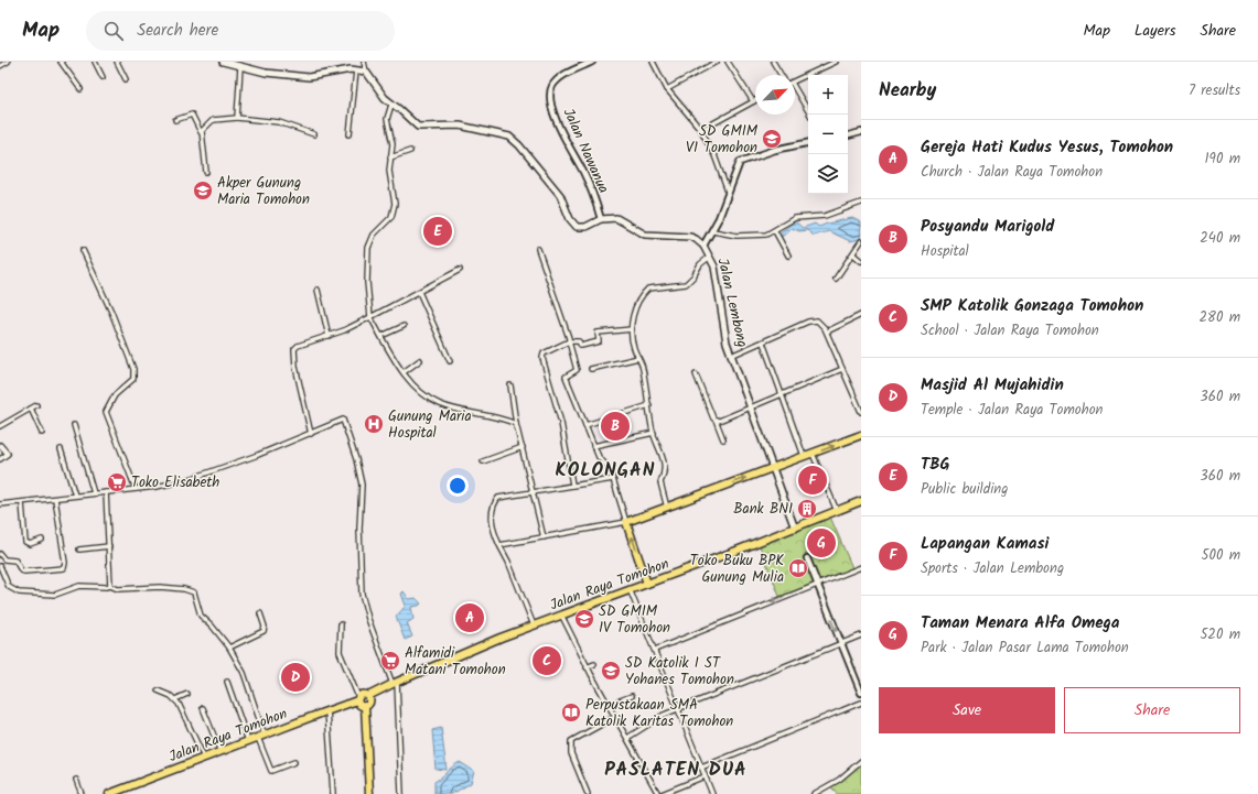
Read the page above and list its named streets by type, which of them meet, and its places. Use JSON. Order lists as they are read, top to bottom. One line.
{"streets":{"main road":["Jalan Lembong","Jalan Raya Tomohon"],"street":["Jalan Nawanua"]},"crossings":[["Jalan Nawanua","Jalan Lembong"],["Jalan Lembong","Jalan Raya Tomohon"]],"districts":["KOLONGAN","PASLATEN DUA"],"places":{"school or university":["SD GMIM VI Tomohon","Akper Gunung Maria Tomohon","SD GMIM IV Tomohon","SD Katolik I ST Yohanes Tomohon"],"hospital":["Gunung Maria Hospital"],"supermarket":["Toko Elisabeth","Alfamidi Matani Tomohon"],"building":["Bank BNI"],"library":["Toko Buku BPK Gunung Mulia","Perpustakaan SMA Katolik Karitas Tomohon"]},"north":"top right","page":{"header":"Map","search":"Search here","nav":["Map","Layers","Share"],"heading":["Nearby","7 results"],"map_buttons":["+","−"],"list":[{"mark":"A","name":"Gereja Hati Kudus Yesus, Tomohon","note":"Church · Jalan Raya Tomohon","value":"190 m"},{"mark":"B","name":"Posyandu Marigold","note":"Hospital","value":"240 m"},{"mark":"C","name":"SMP Katolik Gonzaga Tomohon","note":"School · Jalan Raya Tomohon","value":"280 m"},{"mark":"D","name":"Masjid Al Mujahidin","note":"Temple · Jalan Raya Tomohon","value":"360 m"},{"mark":"E","name":"TBG","note":"Public building","value":"360 m"},{"mark":"F","name":"Lapangan Kamasi","note":"Sports · Jalan Lembong","value":"500 m"},{"mark":"G","name":"Taman Menara Alfa Omega","note":"Park · Jalan Pasar Lama Tomohon","value":"520 m"}],"pins":["E","B","F","G","A","C","D"],"buttons":["Save","Share"]}}
